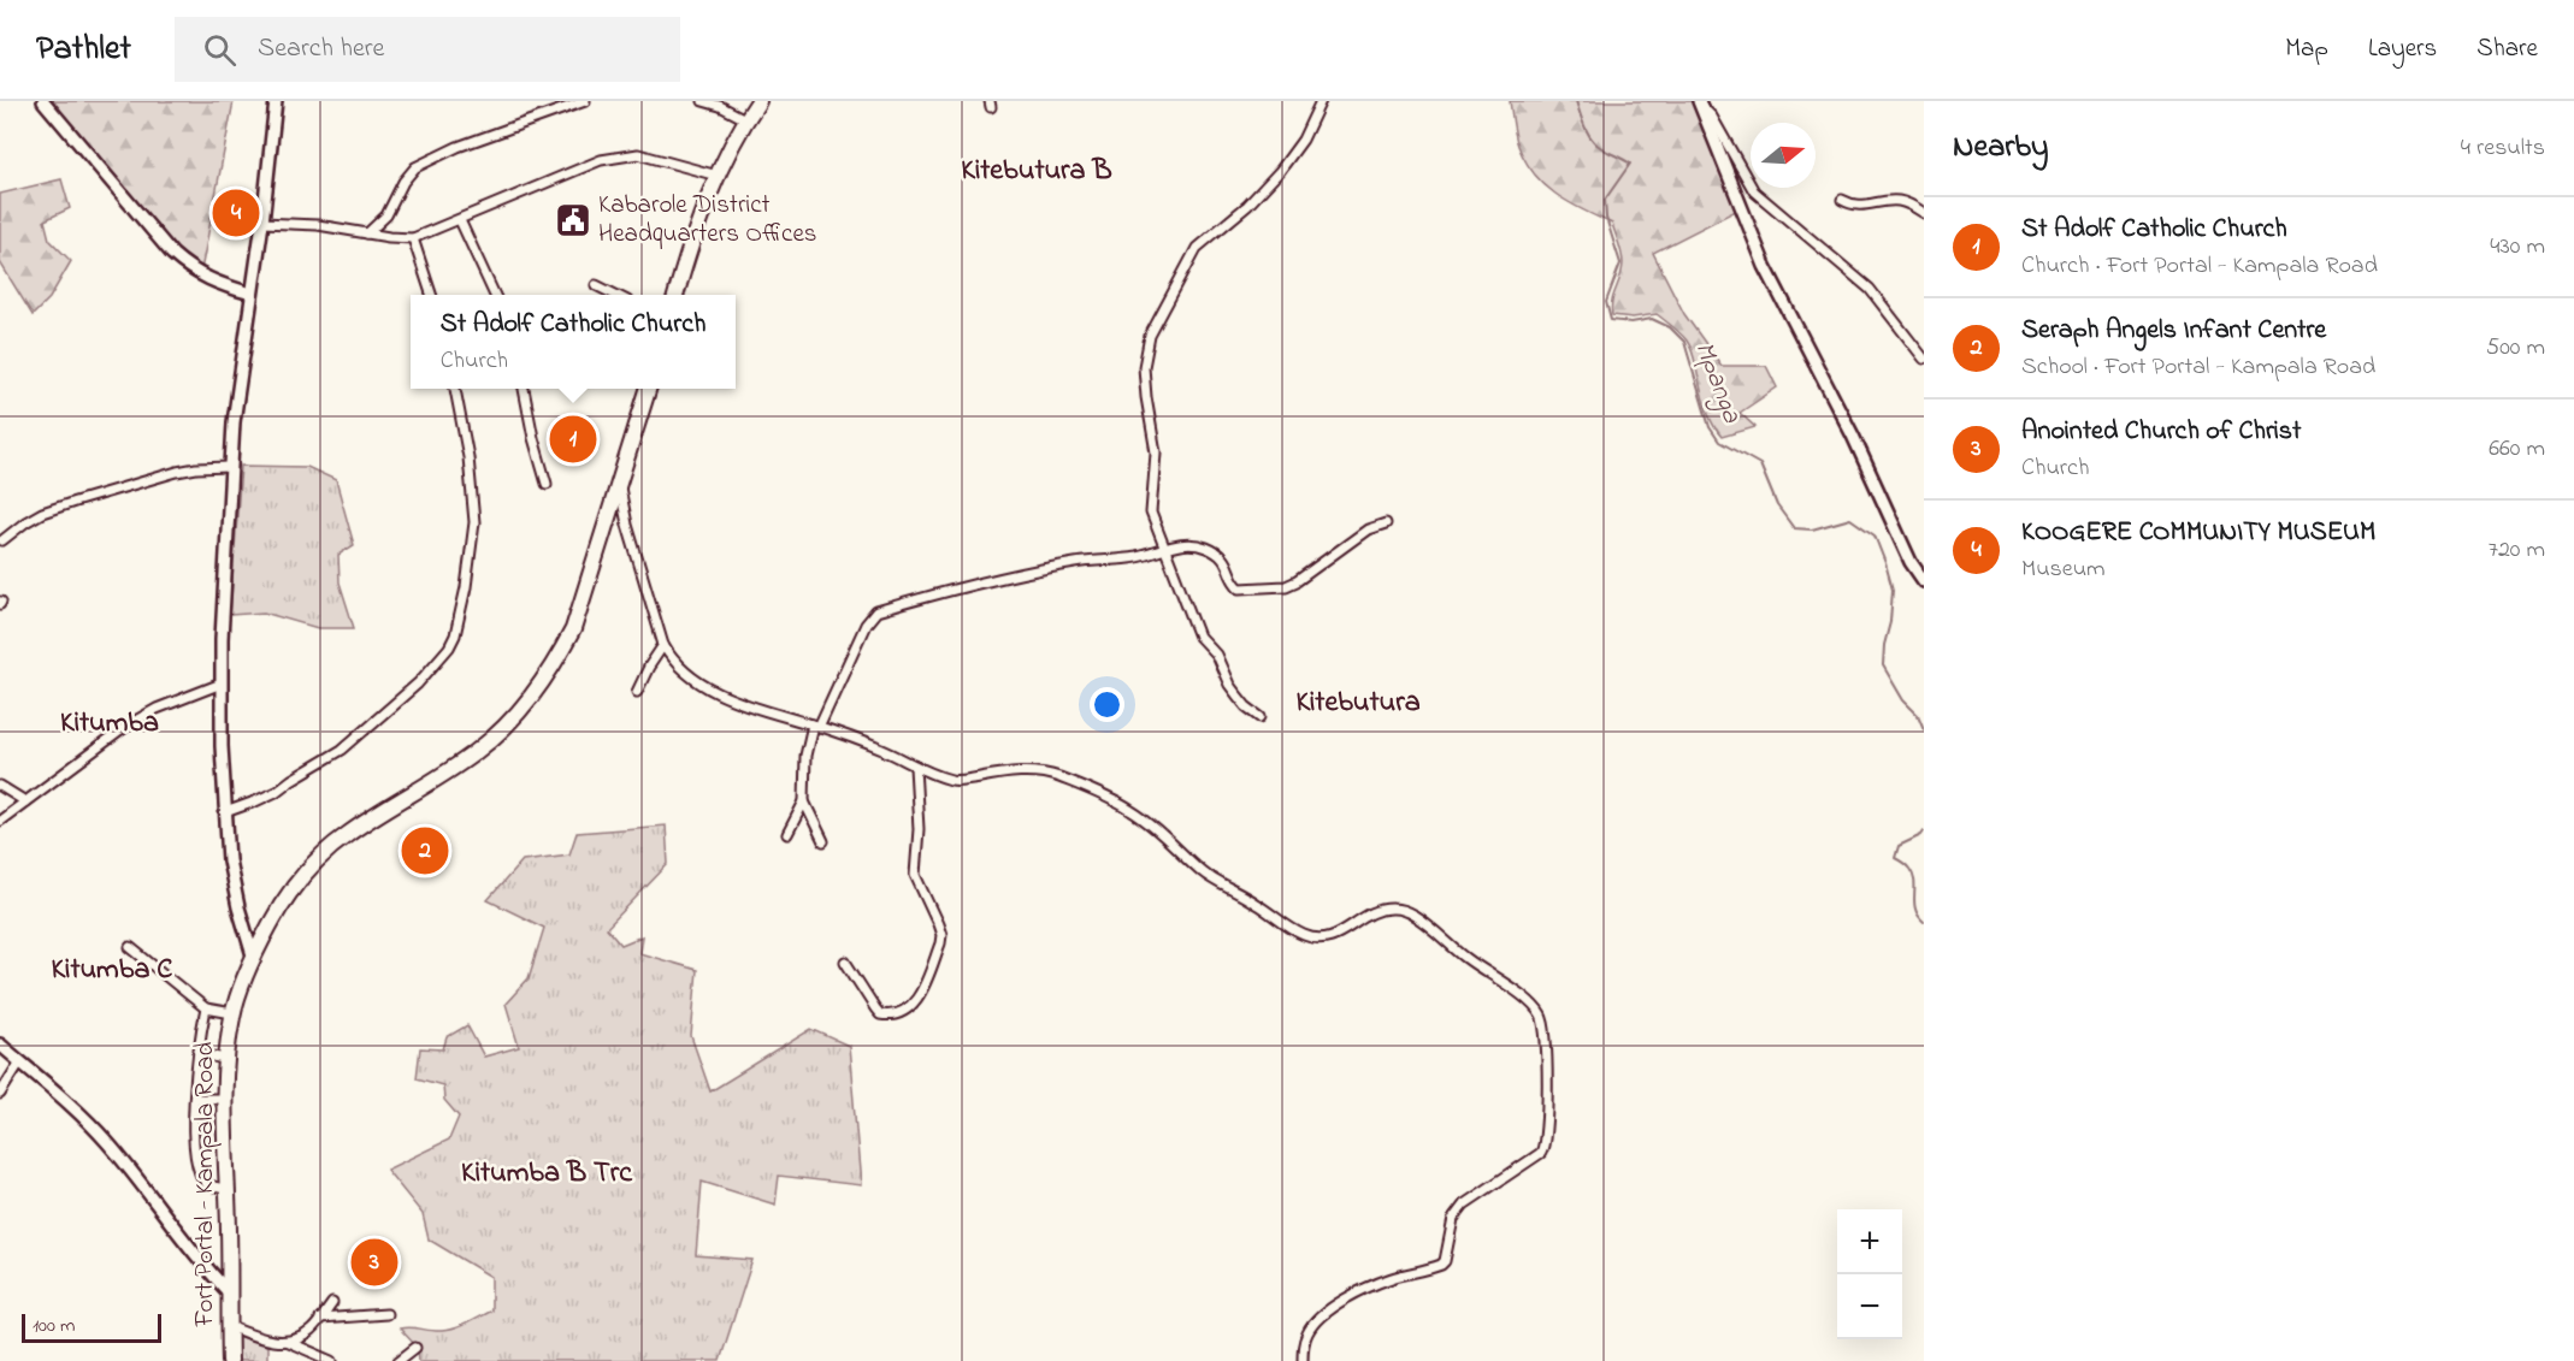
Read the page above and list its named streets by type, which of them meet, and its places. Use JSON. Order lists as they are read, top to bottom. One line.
{"streets":{"highway":["Fort Portal - Kampala Road"]},"districts":["Kitebutura B","Kitebutura","Kitumba","Kitumba C","Kitumba B Trc"],"water":["Mpanga"],"places":{"public building":["Kabarole District Headquarters Offices"]},"scale_bar":"100 m","north":"right","page":{"header":"Pathlet","search":"Search here","nav":["Map","Layers","Share"],"heading":["Nearby","4 results"],"pins":["4","1","2","3"],"list":[{"mark":"1","name":"St Adolf Catholic Church","note":"Church · Fort Portal - Kampala Road","value":"430 m"},{"mark":"2","name":"Seraph Angels Infant Centre","note":"School · Fort Portal - Kampala Road","value":"500 m"},{"mark":"3","name":"Anointed Church of Christ","note":"Church","value":"660 m"},{"mark":"4","name":"KOOGERE COMMUNITY MUSEUM","note":"Museum","value":"720 m"}],"popup":["St Adolf Catholic Church","Church"],"map_buttons":["+","−"],"scale":"100 m"}}
